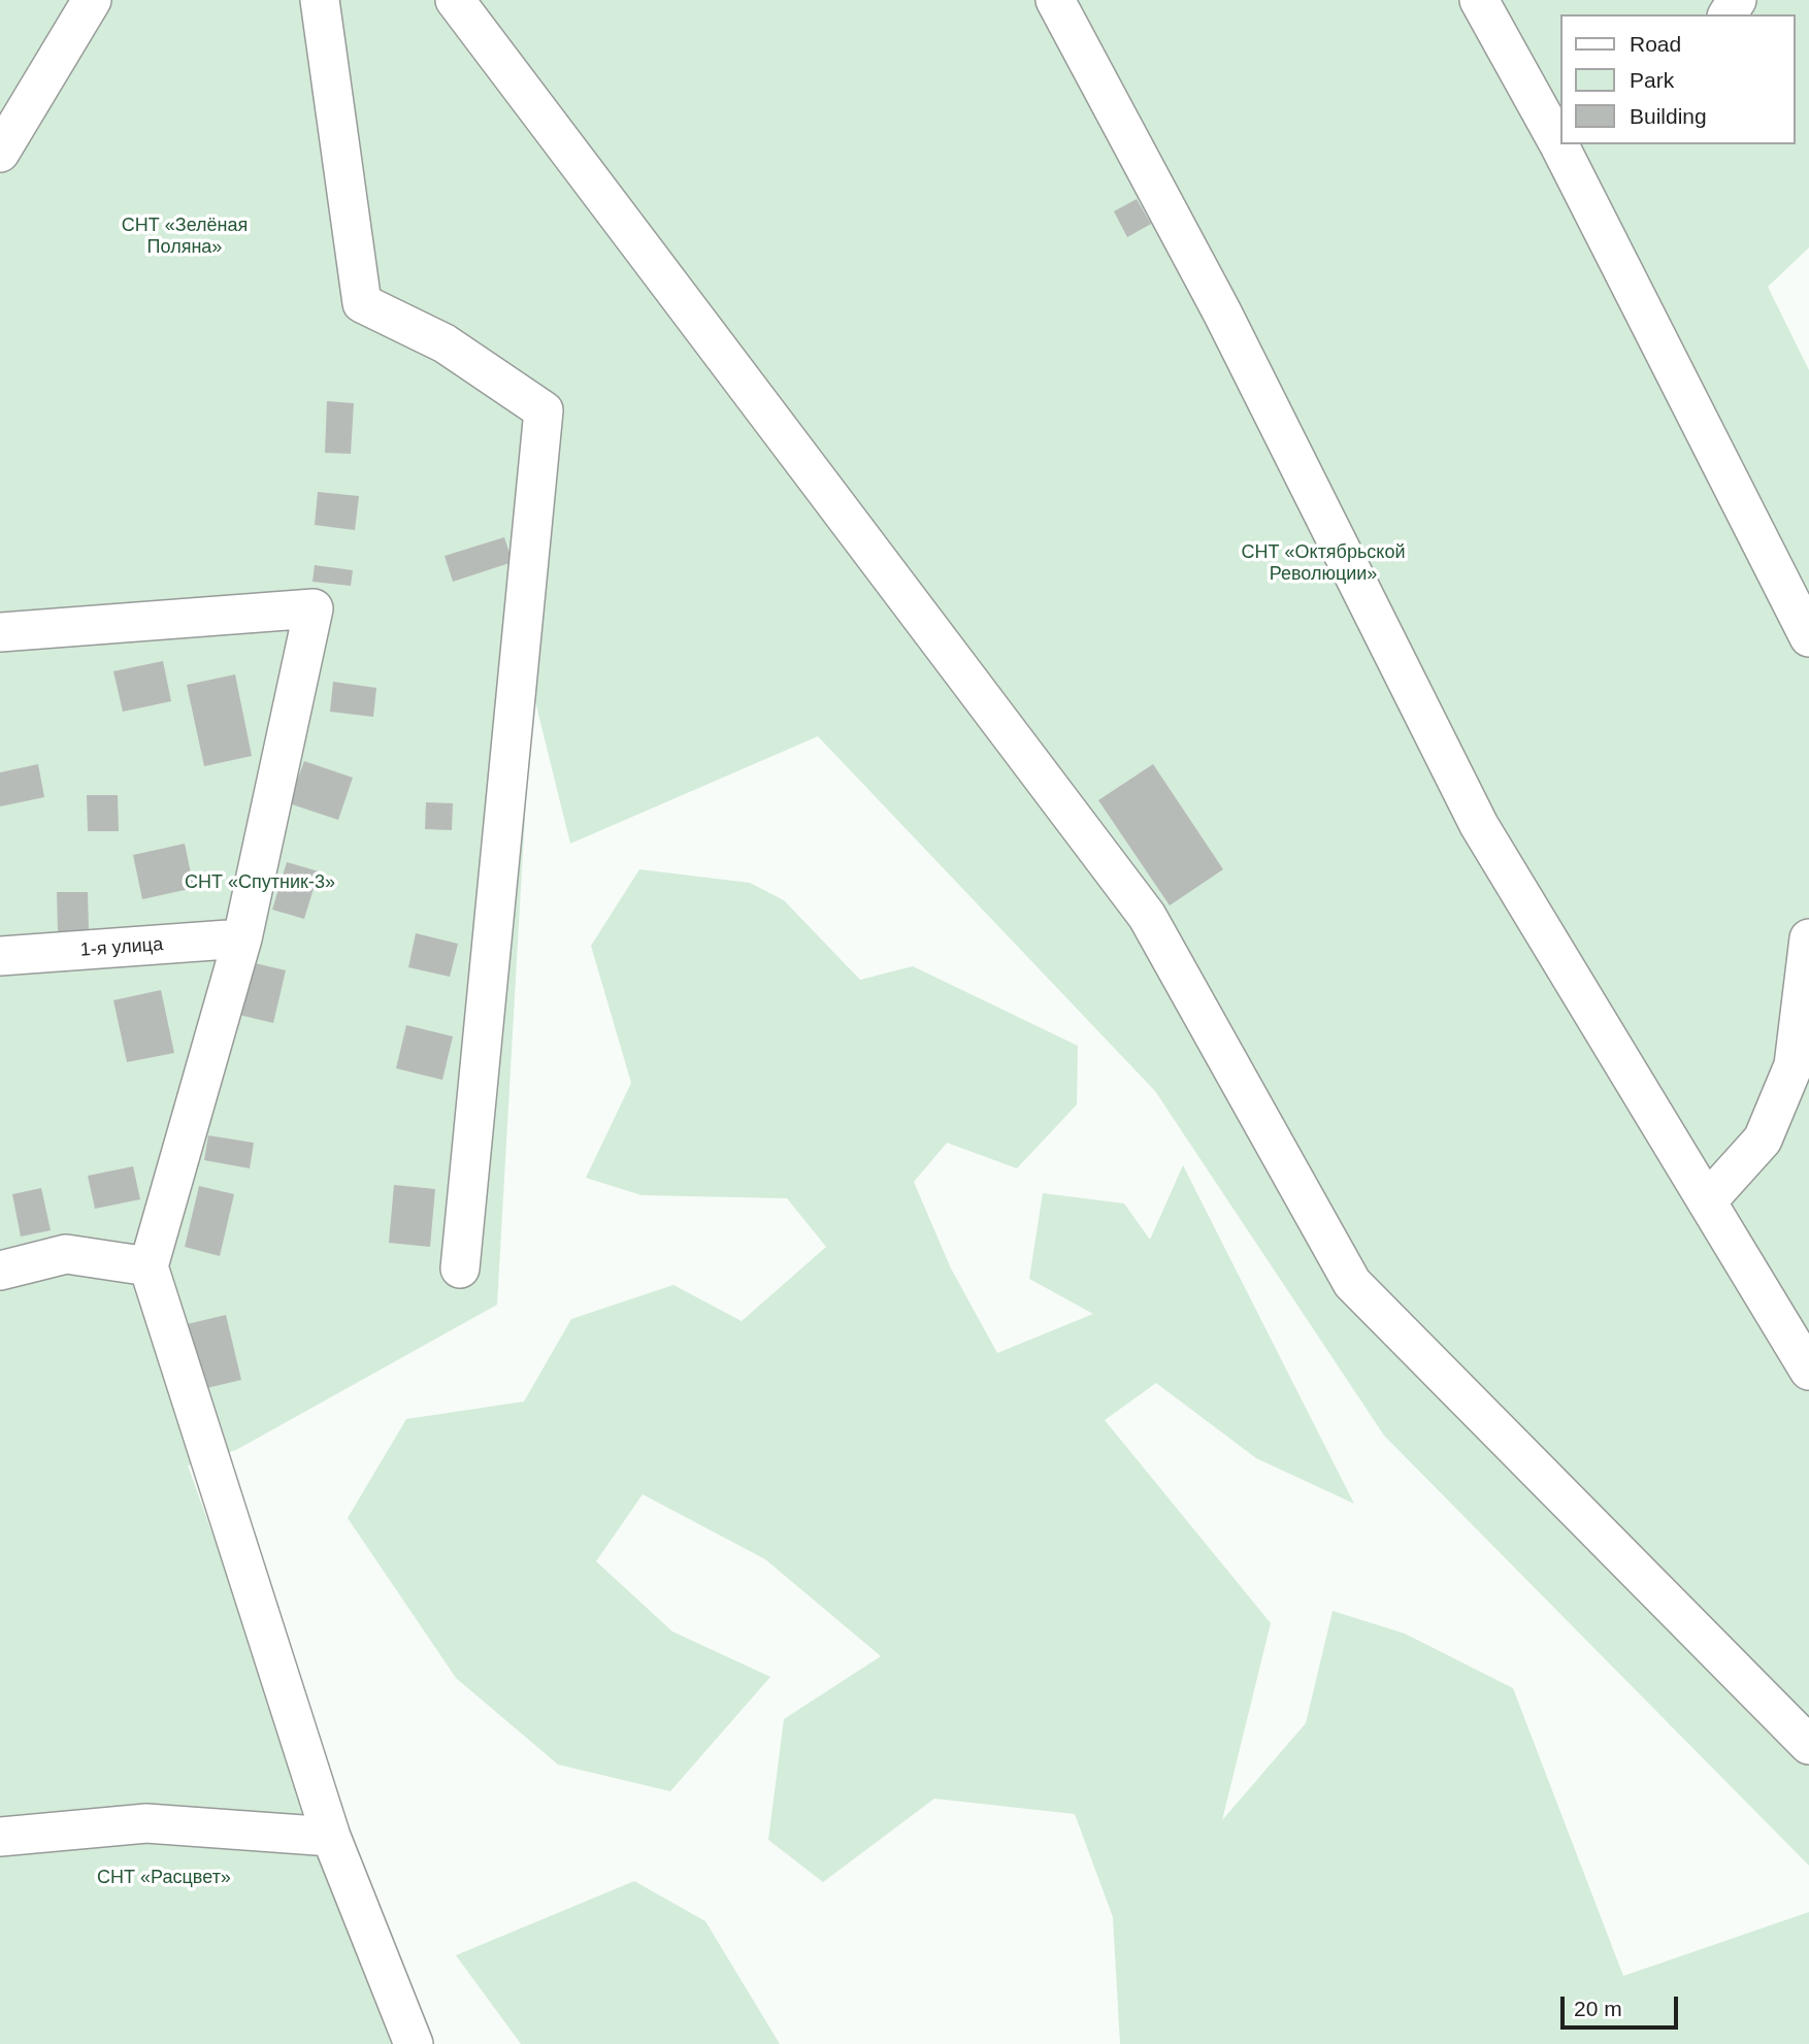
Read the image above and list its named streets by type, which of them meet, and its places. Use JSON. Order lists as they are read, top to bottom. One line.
{"streets":{"street":["1-я улица"]},"parks":["СНТ «Зелёная Поляна»","СНТ «Октябрьской Революции»","СНТ «Спутник-3»","СНТ «Расцвет»"],"legend":["Road","Park","Building"],"scale_bar":"20 m"}
